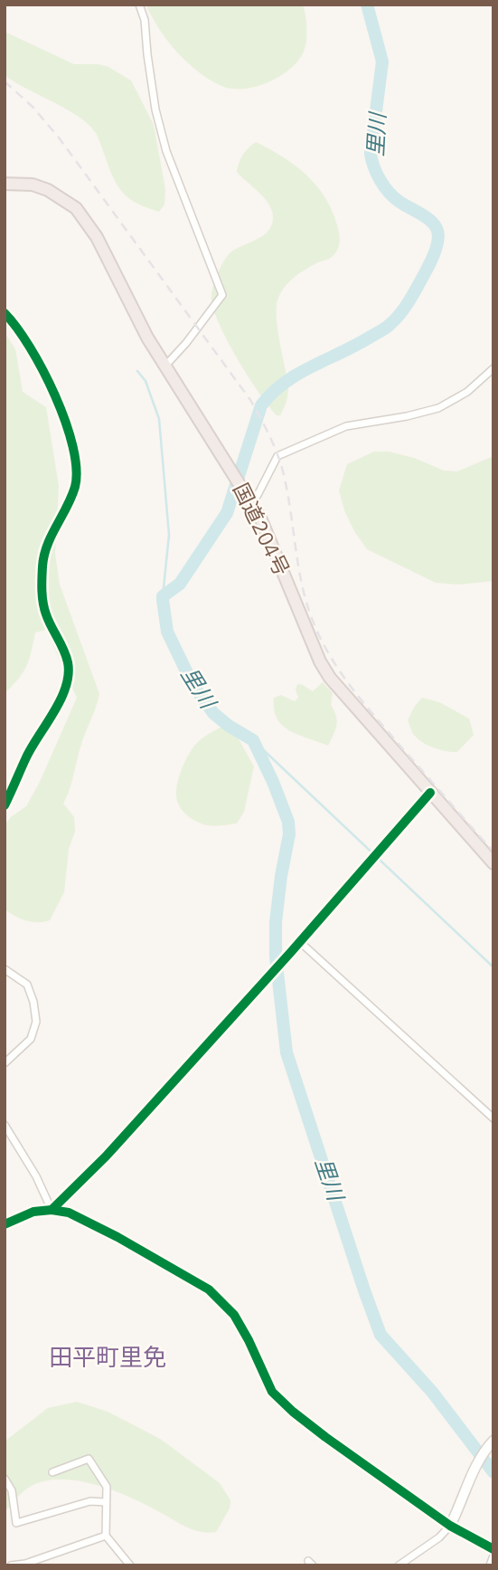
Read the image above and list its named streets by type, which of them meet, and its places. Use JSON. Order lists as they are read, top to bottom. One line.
{"streets":{"highway":["国道204号"]},"districts":["田平町里免"],"water":["里川"]}
